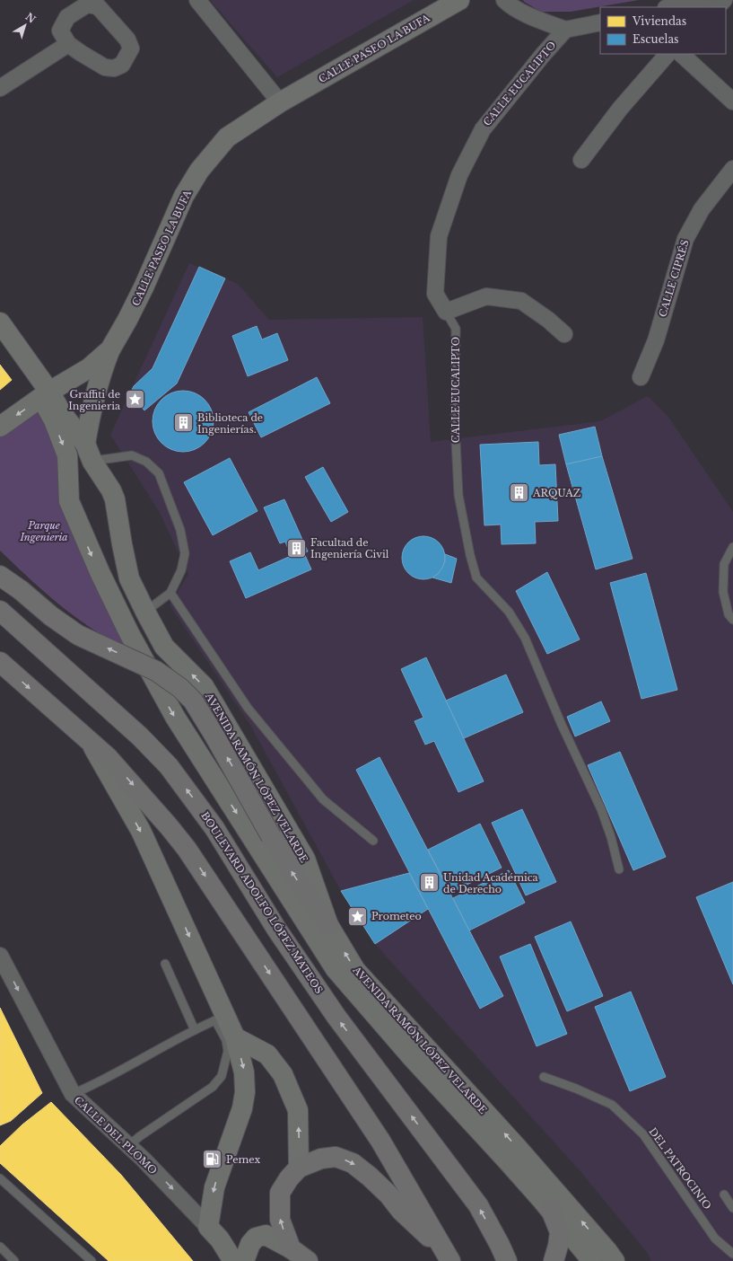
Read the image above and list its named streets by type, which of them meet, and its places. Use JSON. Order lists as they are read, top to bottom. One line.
{"streets":{"main road":["BOULEVARD ADOLFO LÓPEZ MATEOS"],"street":["CALLE PASEO LA BUFA","CALLE EUCALIPTO","CALLE CIPRÉS","AVENIDA RAMÓN LÓPEZ VELARDE","CALLE DEL PLOMO"],"lane":["DEL PATROCINIO"]},"crossings":[["CALLE PASEO LA BUFA","AVENIDA RAMÓN LÓPEZ VELARDE"]],"one_way":["CALLE DEL PLOMO"],"parks":["Parque Ingenieria"],"places":{"place":["Graffiti de Ingenieria","Prometeo"],"building":["Biblioteca de Ingenierías.","ARQUAZ","Facultad de Ingeniería Civil","Unidad Académica de Derecho"],"fuel station":["Pemex"]},"legend":["Viviendas","Escuelas"],"north":"top right"}
